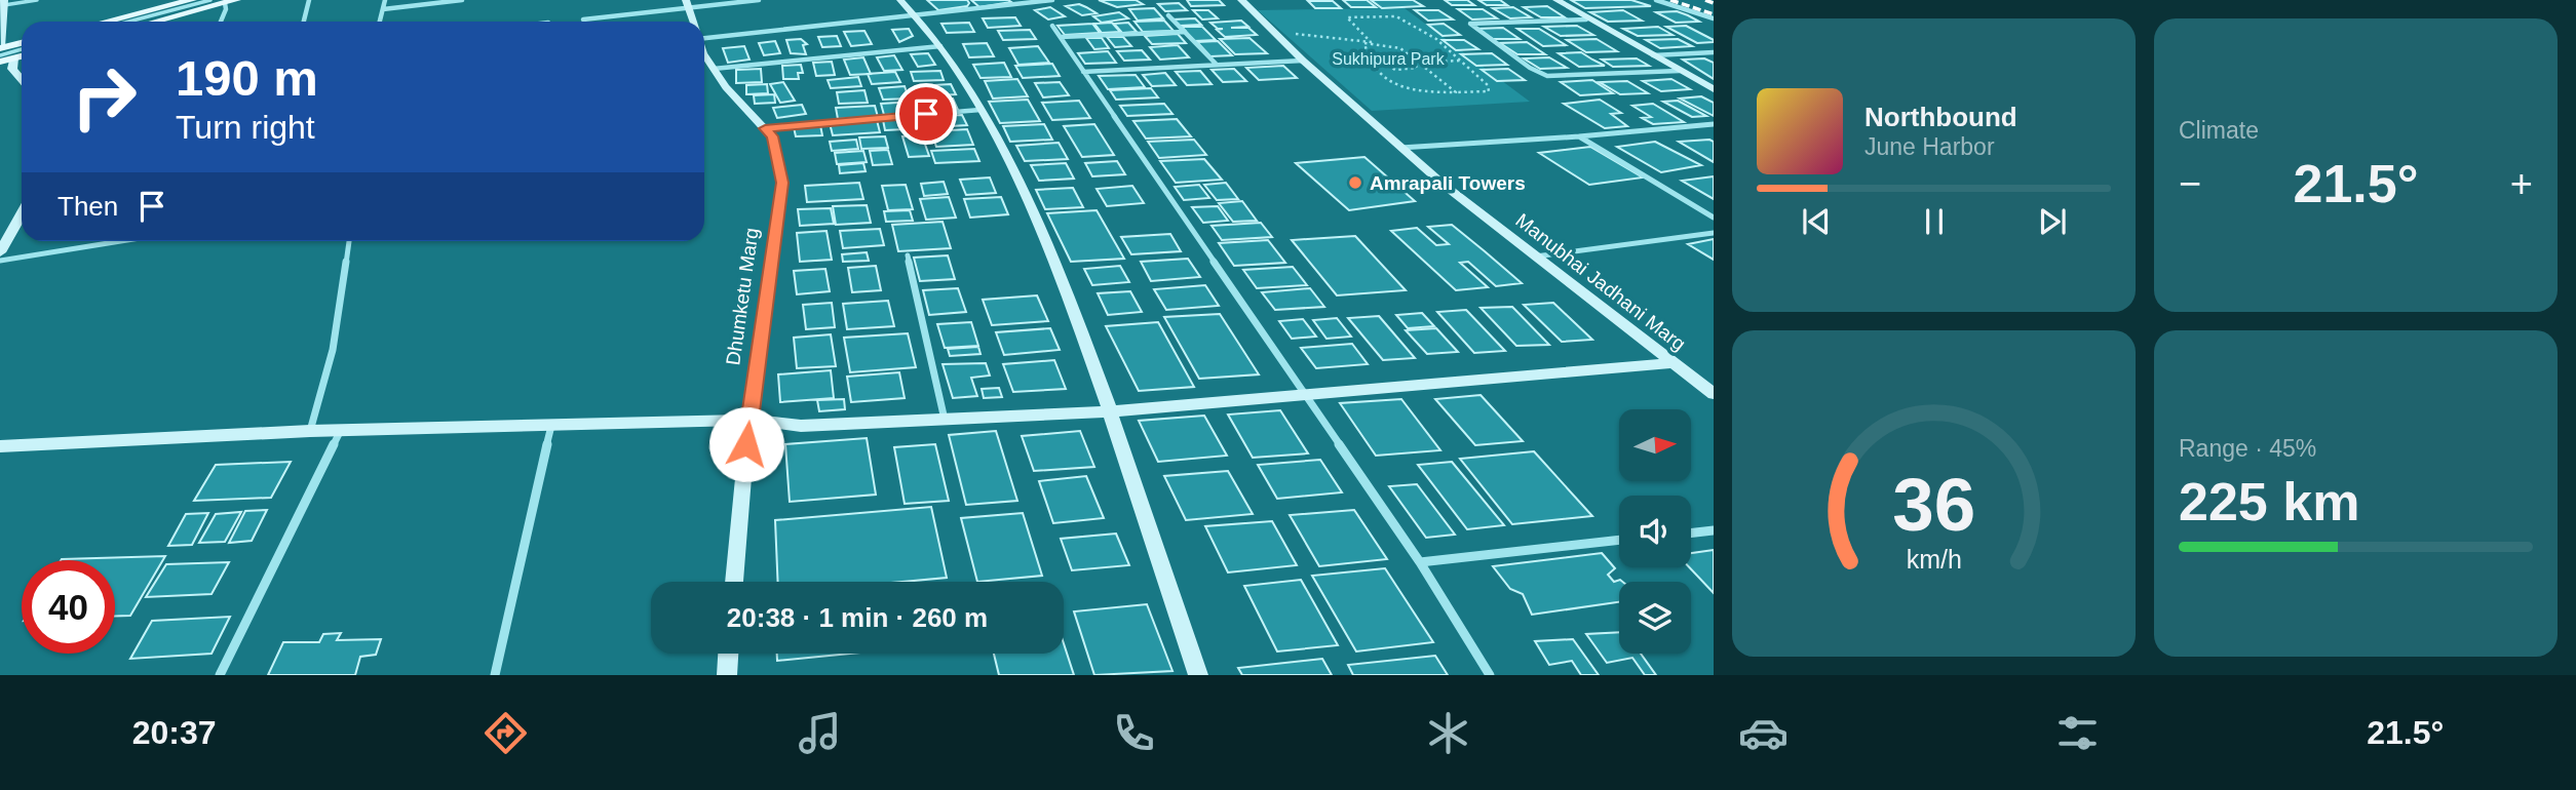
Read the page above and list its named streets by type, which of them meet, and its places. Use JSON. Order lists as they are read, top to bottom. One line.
{"streets":{"street":["Manubhai Jadhani Marg","Dhumketu Marg"]},"parks":["Sukhipura Park"],"places":["Amrapali Towers"],"north":"right","page":{"tile":["Climate",["Range · 45%","225 km"]],"turn":["190 m","Turn right"],"song":["Northbound","June Harbor"],"heat":["−","21.5°","+"],"then":"Then","limit":"40","trip":"20:38 · 1 min · 260 m","tabs":["20:37","21.5°"],"gauge":["36","km/h"]}}
